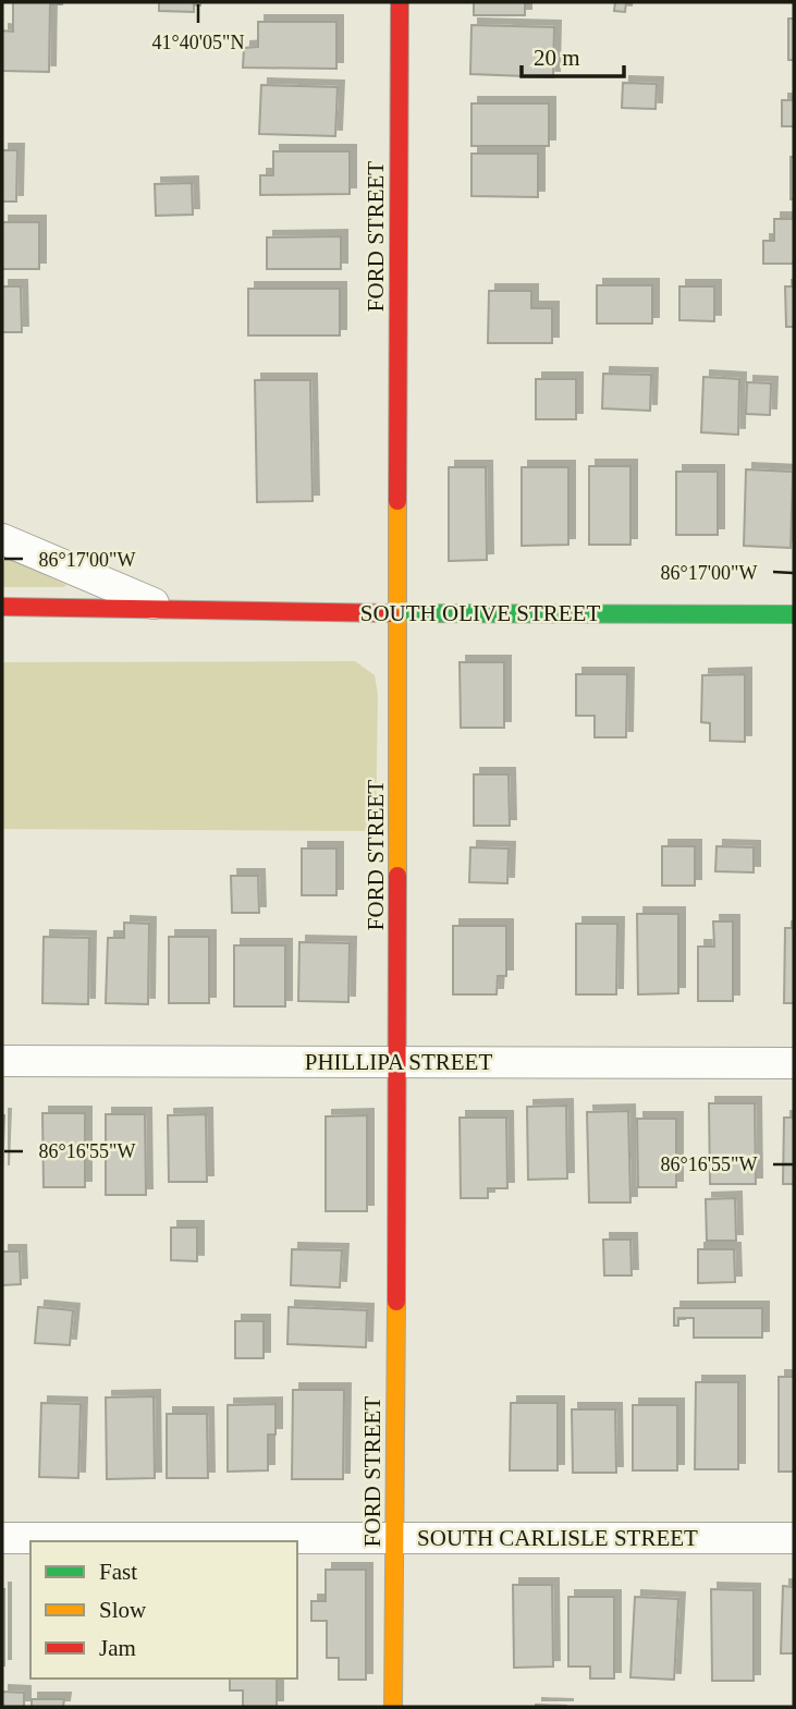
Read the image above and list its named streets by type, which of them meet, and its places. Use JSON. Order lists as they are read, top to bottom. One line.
{"streets":{"street":["FORD STREET","SOUTH OLIVE STREET","PHILLIPA STREET","SOUTH CARLISLE STREET"]},"crossings":[["FORD STREET","SOUTH OLIVE STREET"],["FORD STREET","PHILLIPA STREET"],["FORD STREET","SOUTH CARLISLE STREET"]],"legend":["Fast","Slow","Jam"],"scale_bar":"20 m","coordinates":["41°40'05\"N","86°17'00\"W","86°16'55\"W"]}
